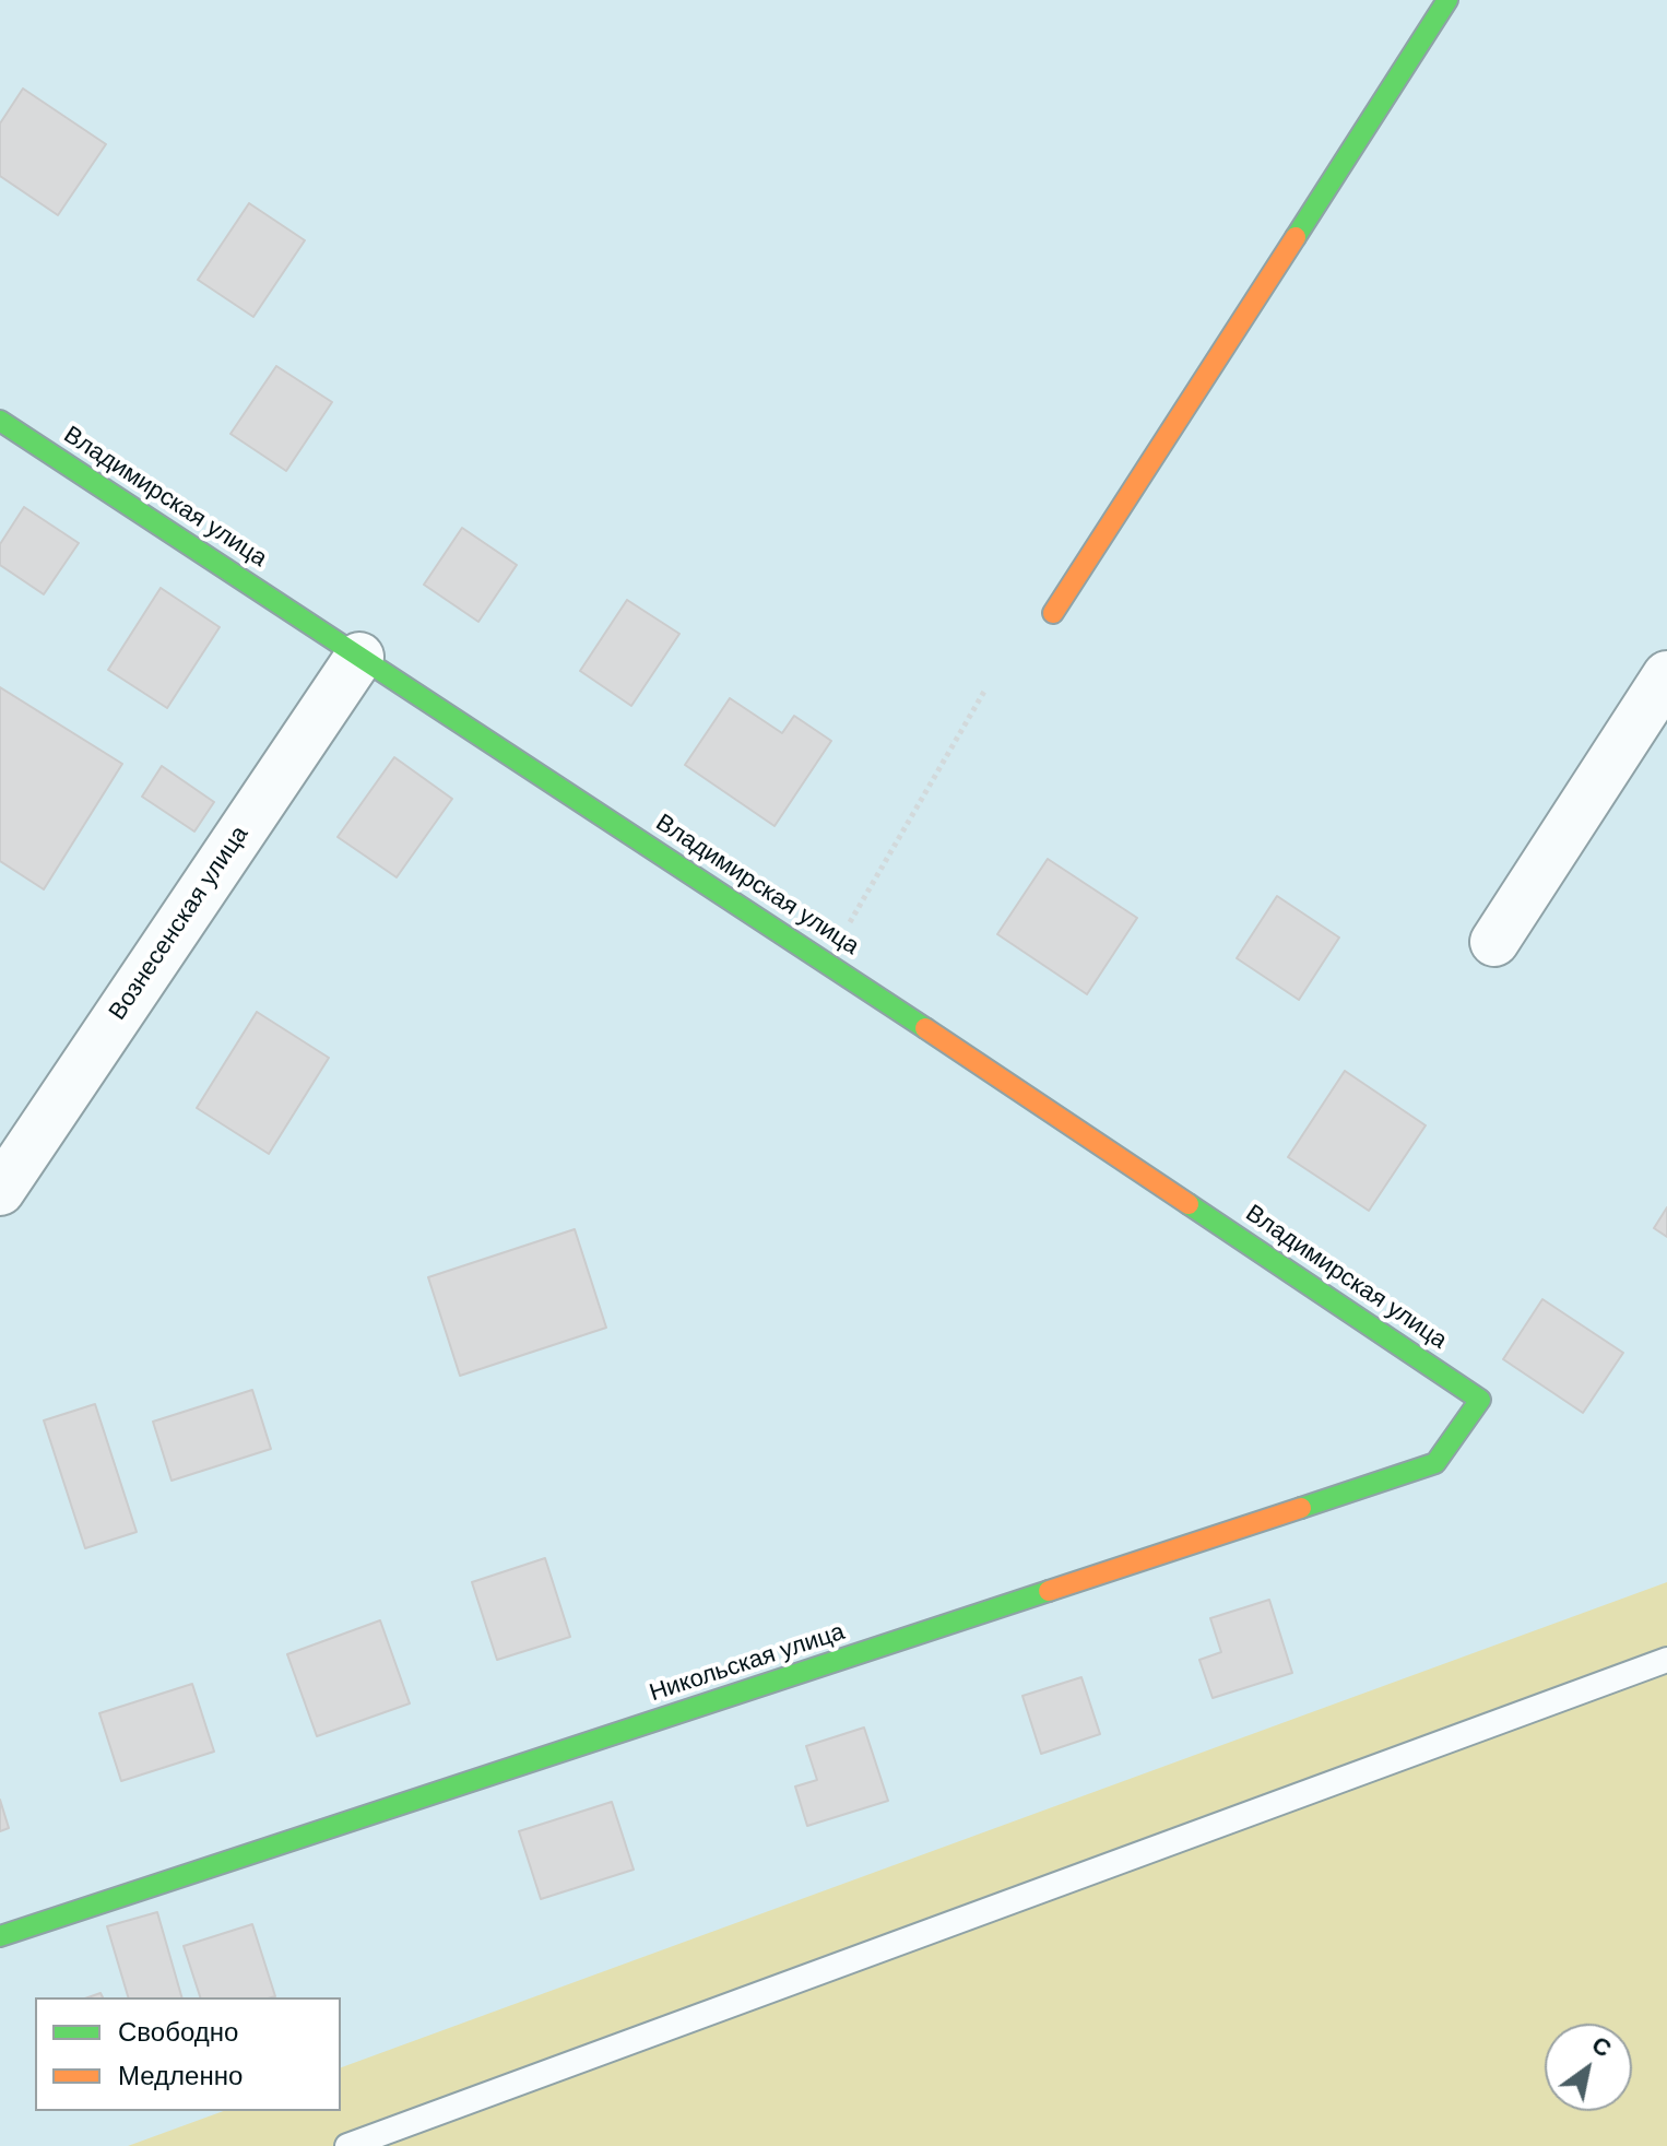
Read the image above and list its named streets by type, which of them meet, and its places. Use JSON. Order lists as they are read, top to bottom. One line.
{"streets":{"street":["Владимирская улица","Вознесенская улица","Никольская улица"]},"crossings":[["Владимирская улица","Вознесенская улица"],["Владимирская улица","Никольская улица"]],"legend":["Свободно","Медленно"],"north":"top right"}
